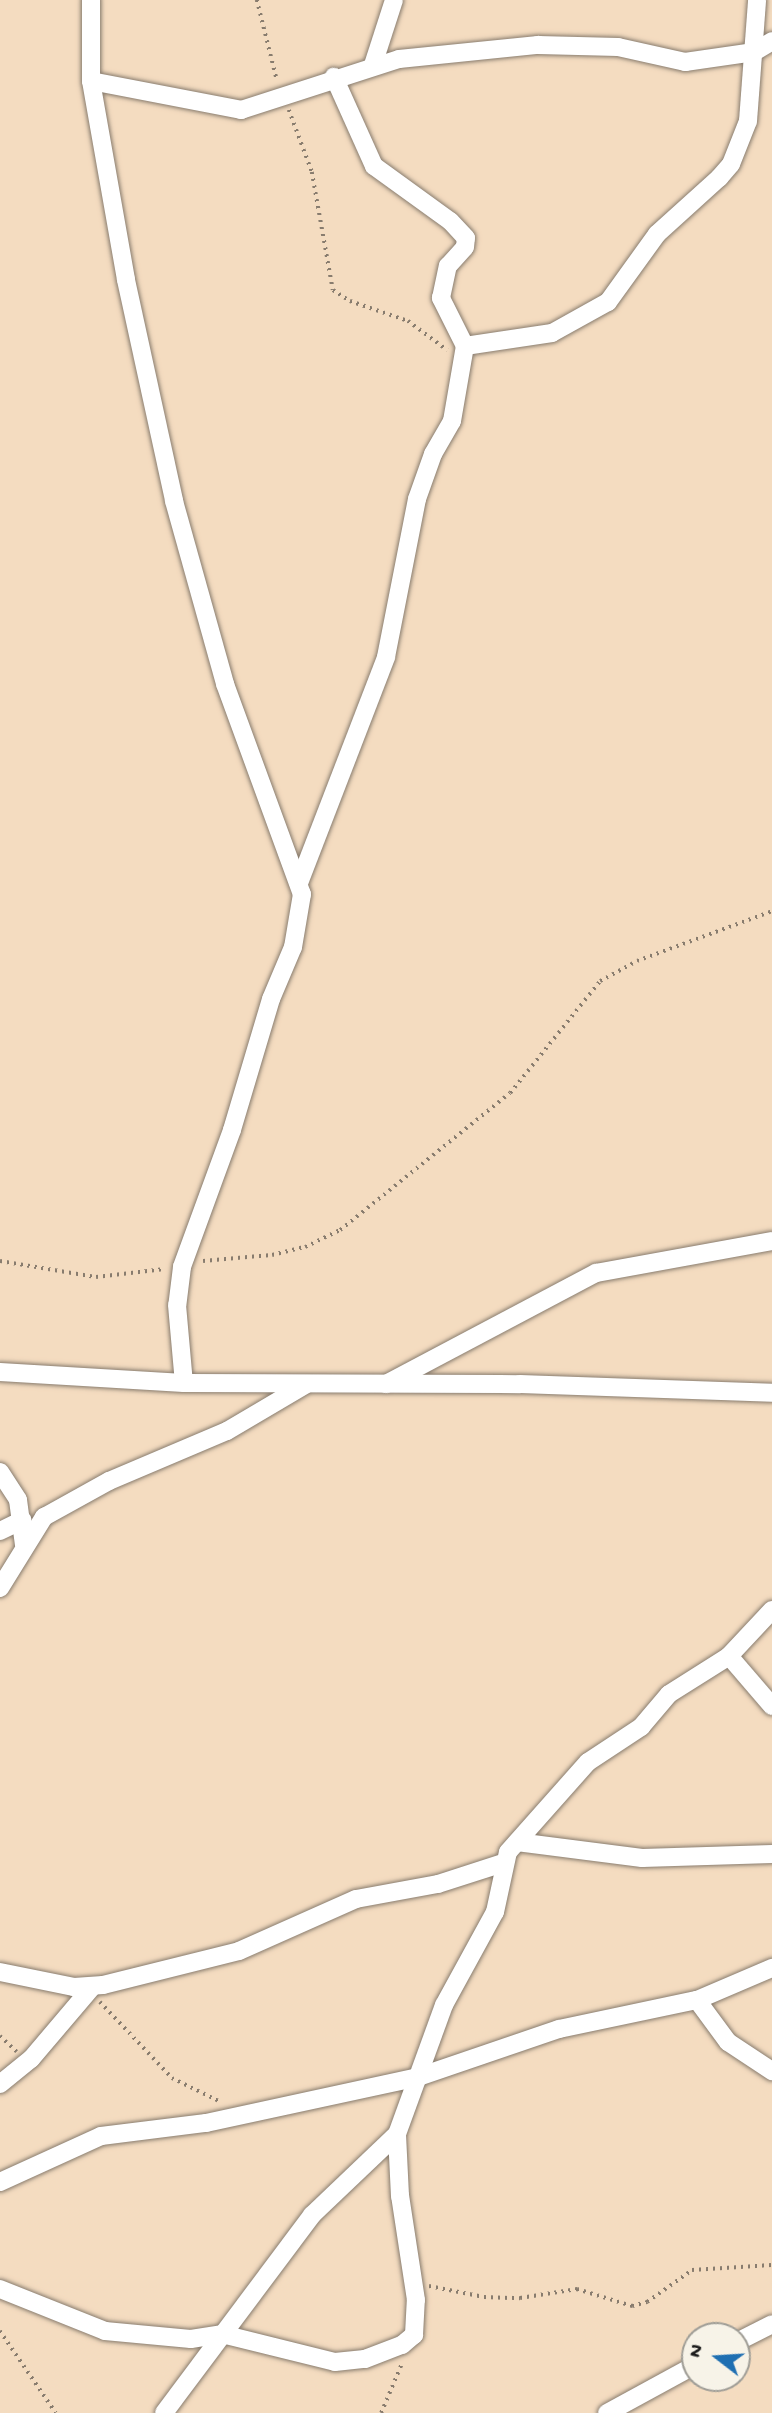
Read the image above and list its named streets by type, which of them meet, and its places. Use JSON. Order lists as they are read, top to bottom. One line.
{"north":"left"}
